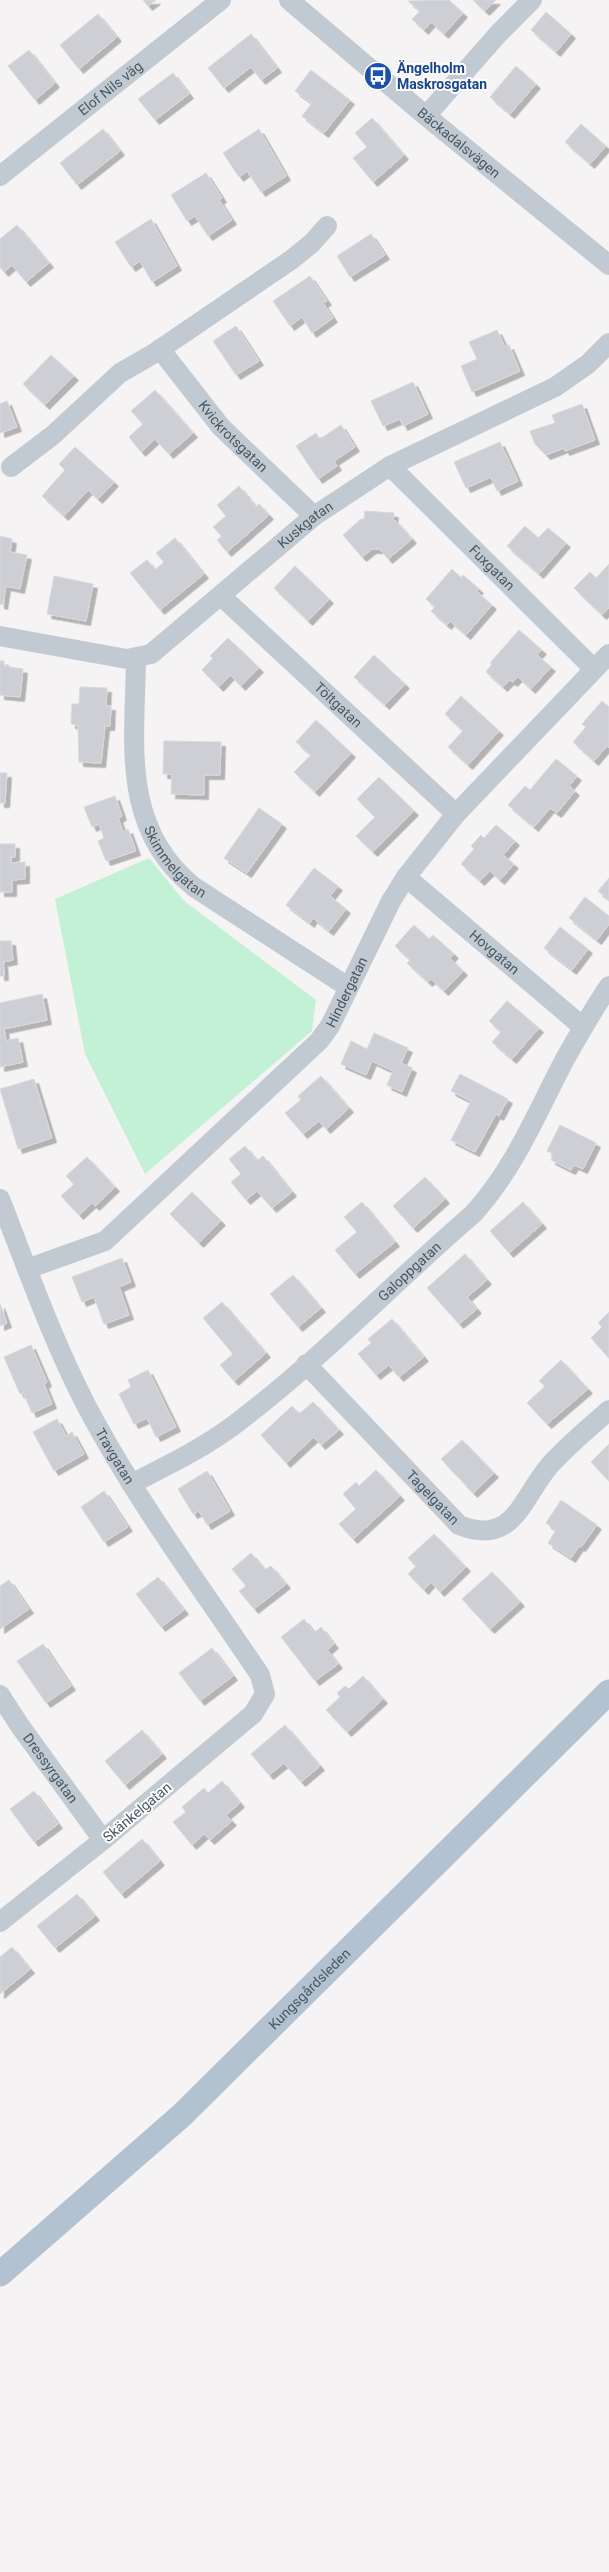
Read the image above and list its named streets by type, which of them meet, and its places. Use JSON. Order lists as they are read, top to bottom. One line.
{"streets":{"main road":["Kungsgårdsleden"],"street":["Elof Nils väg","Bäckadalsvägen","Kvickrotsgatan","Kuskgatan","Fuxgatan","Töltgatan","Skimmelgatan","Hovgatan","Hindergatan","Galoppgatan","Travgatan","Tagelgatan","Dressyrgatan","Skänkelgatan"]},"crossings":[["Kvickrotsgatan","Kuskgatan"],["Kuskgatan","Fuxgatan"],["Kuskgatan","Töltgatan"],["Kuskgatan","Skimmelgatan"],["Fuxgatan","Hindergatan"],["Töltgatan","Hindergatan"],["Skimmelgatan","Hindergatan"],["Hovgatan","Hindergatan"],["Hovgatan","Galoppgatan"],["Hindergatan","Travgatan"],["Galoppgatan","Travgatan"],["Galoppgatan","Tagelgatan"],["Travgatan","Skänkelgatan"],["Dressyrgatan","Skänkelgatan"]],"places":{"bus stop":["Ängelholm Maskrosgatan"]}}
